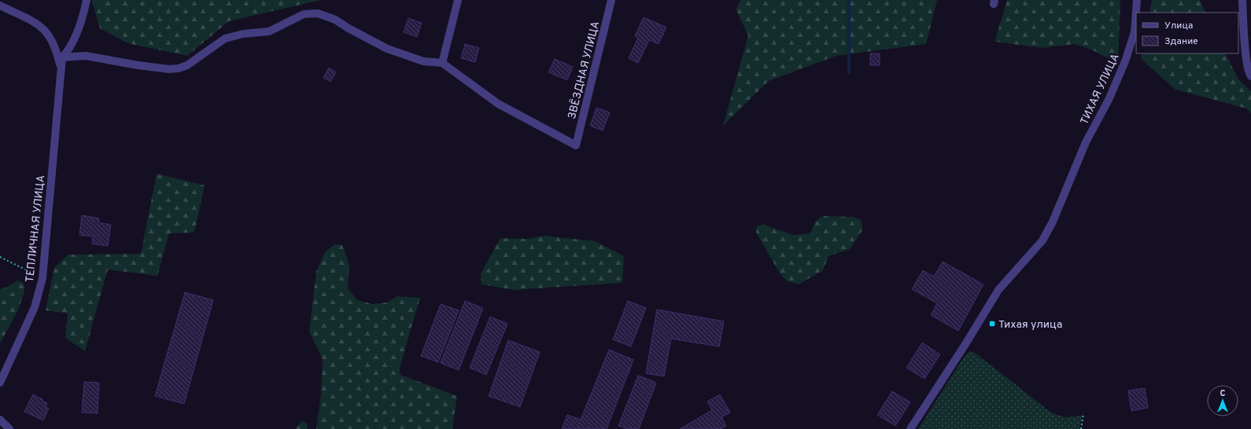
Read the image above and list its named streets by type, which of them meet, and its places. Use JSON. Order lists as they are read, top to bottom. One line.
{"streets":{"street":["ЗВЁЗДНАЯ УЛИЦА","ТИХАЯ УЛИЦА","ТЕПЛИЧНАЯ УЛИЦА"]},"places":{"transit":["Тихая улица"]},"legend":["Улица","Здание"],"north":"top"}
